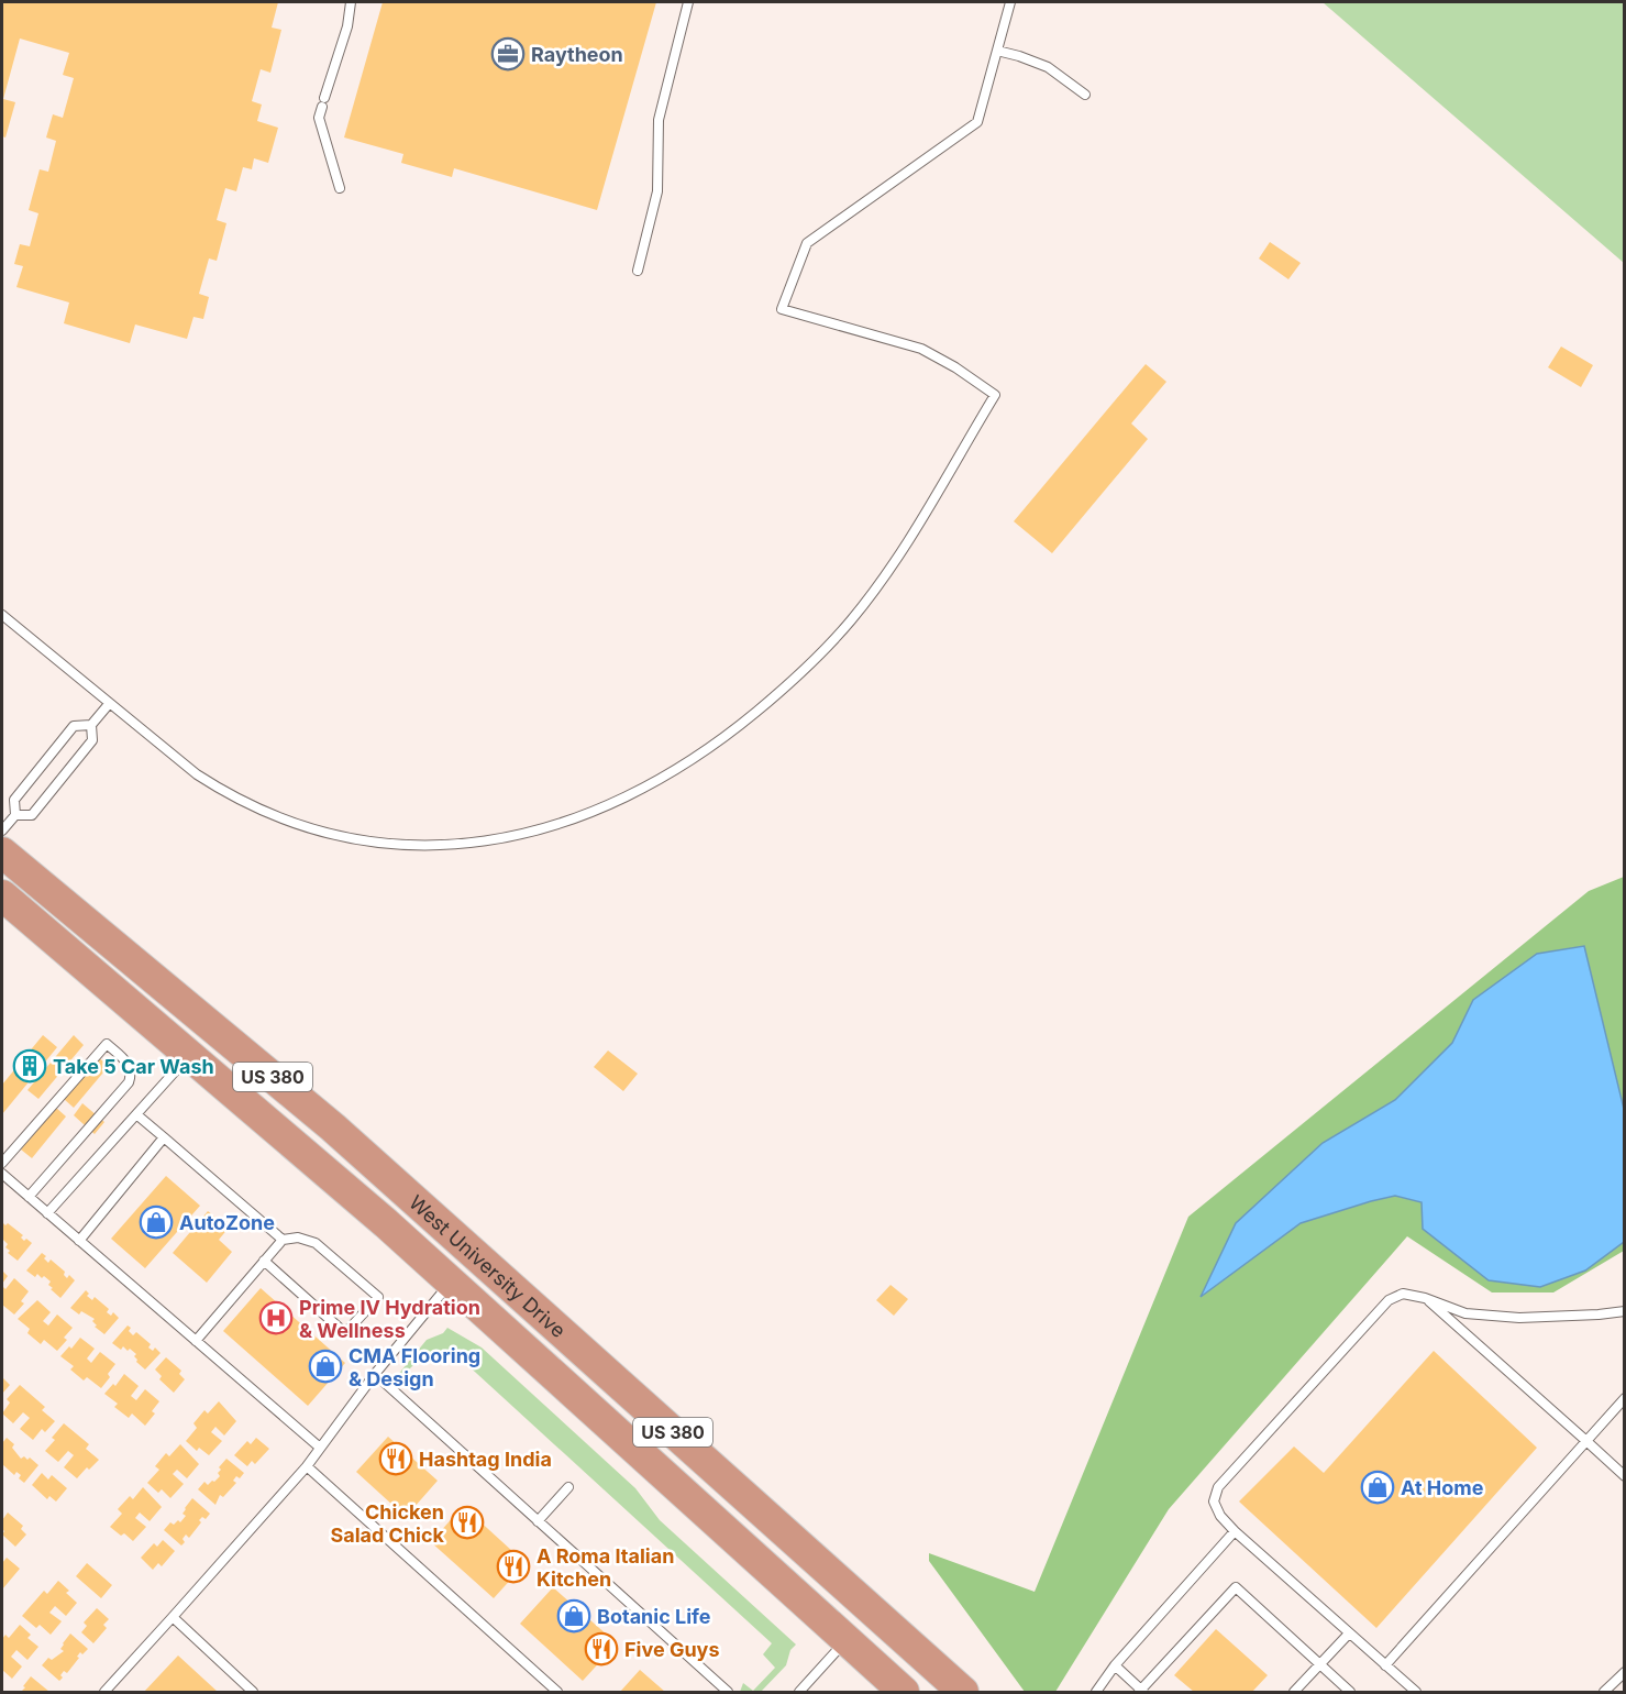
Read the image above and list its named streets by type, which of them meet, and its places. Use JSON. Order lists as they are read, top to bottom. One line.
{"streets":{"highway":["US 380","West University Drive"]},"places":{"office":["Raytheon"],"building":["Take 5 Car Wash"],"shop":["AutoZone","CMA Flooring & Design","At Home","Botanic Life"],"hospital":["Prime IV Hydration & Wellness"],"restaurant":["Hashtag India","Chicken Salad Chick","A Roma Italian Kitchen","Five Guys"]}}
